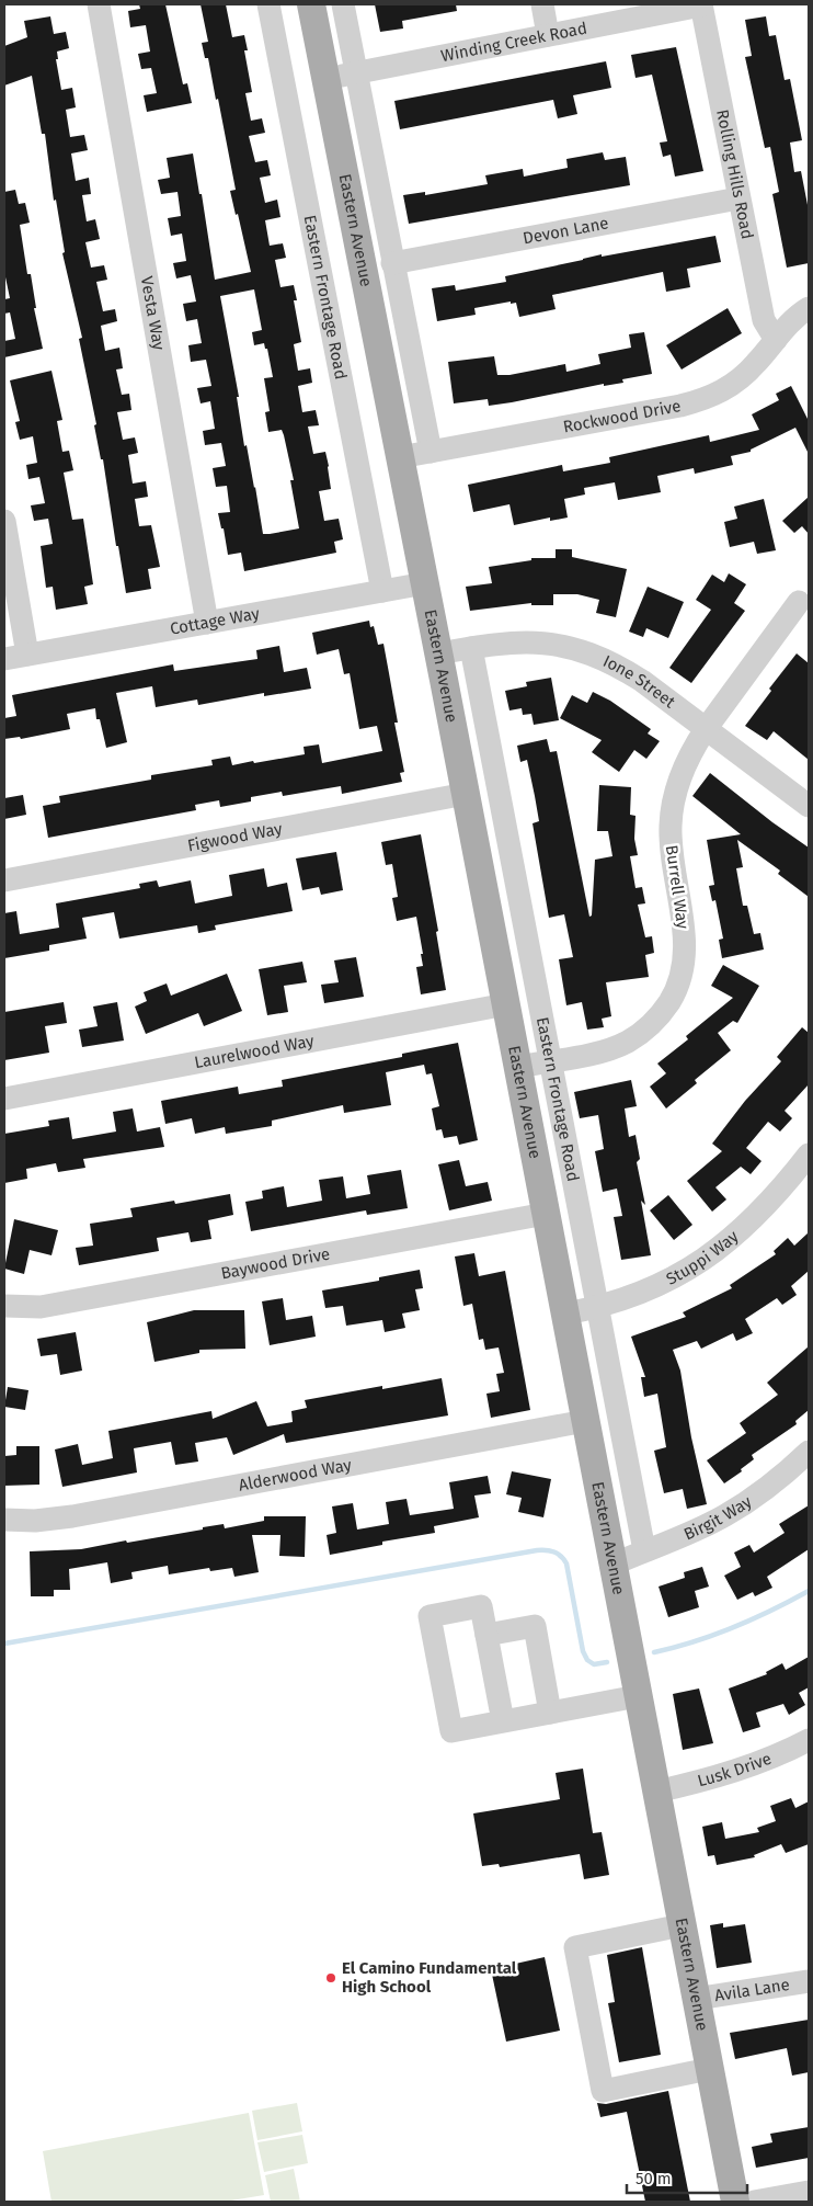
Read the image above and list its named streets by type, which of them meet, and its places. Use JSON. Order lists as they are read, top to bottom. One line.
{"streets":{"main road":["Eastern Avenue"],"street":["Winding Creek Road","Rolling Hills Road","Devon Lane","Eastern Frontage Road","Vesta Way","Rockwood Drive","Cottage Way","Ione Street","Figwood Way","Burrell Way","Laurelwood Way","Stuppi Way","Baywood Drive","Alderwood Way","Birgit Way","Lusk Drive","Avila Lane"]},"crossings":[["Winding Creek Road","Rolling Hills Road"],["Winding Creek Road","Eastern Avenue"],["Rolling Hills Road","Devon Lane"],["Rolling Hills Road","Rockwood Drive"],["Eastern Avenue","Rockwood Drive"],["Eastern Avenue","Cottage Way"],["Eastern Avenue","Ione Street"],["Eastern Avenue","Figwood Way"],["Eastern Avenue","Burrell Way"],["Eastern Avenue","Laurelwood Way"],["Eastern Avenue","Stuppi Way"],["Eastern Avenue","Baywood Drive"],["Eastern Avenue","Alderwood Way"],["Eastern Avenue","Birgit Way"],["Eastern Avenue","Lusk Drive"],["Eastern Avenue","Avila Lane"],["Eastern Frontage Road","Cottage Way"],["Eastern Frontage Road","Ione Street"],["Eastern Frontage Road","Burrell Way"],["Eastern Frontage Road","Stuppi Way"],["Eastern Frontage Road","Birgit Way"],["Vesta Way","Cottage Way"],["Ione Street","Burrell Way"]],"places":["El Camino Fundamental High School"],"scale_bar":"50 m"}
